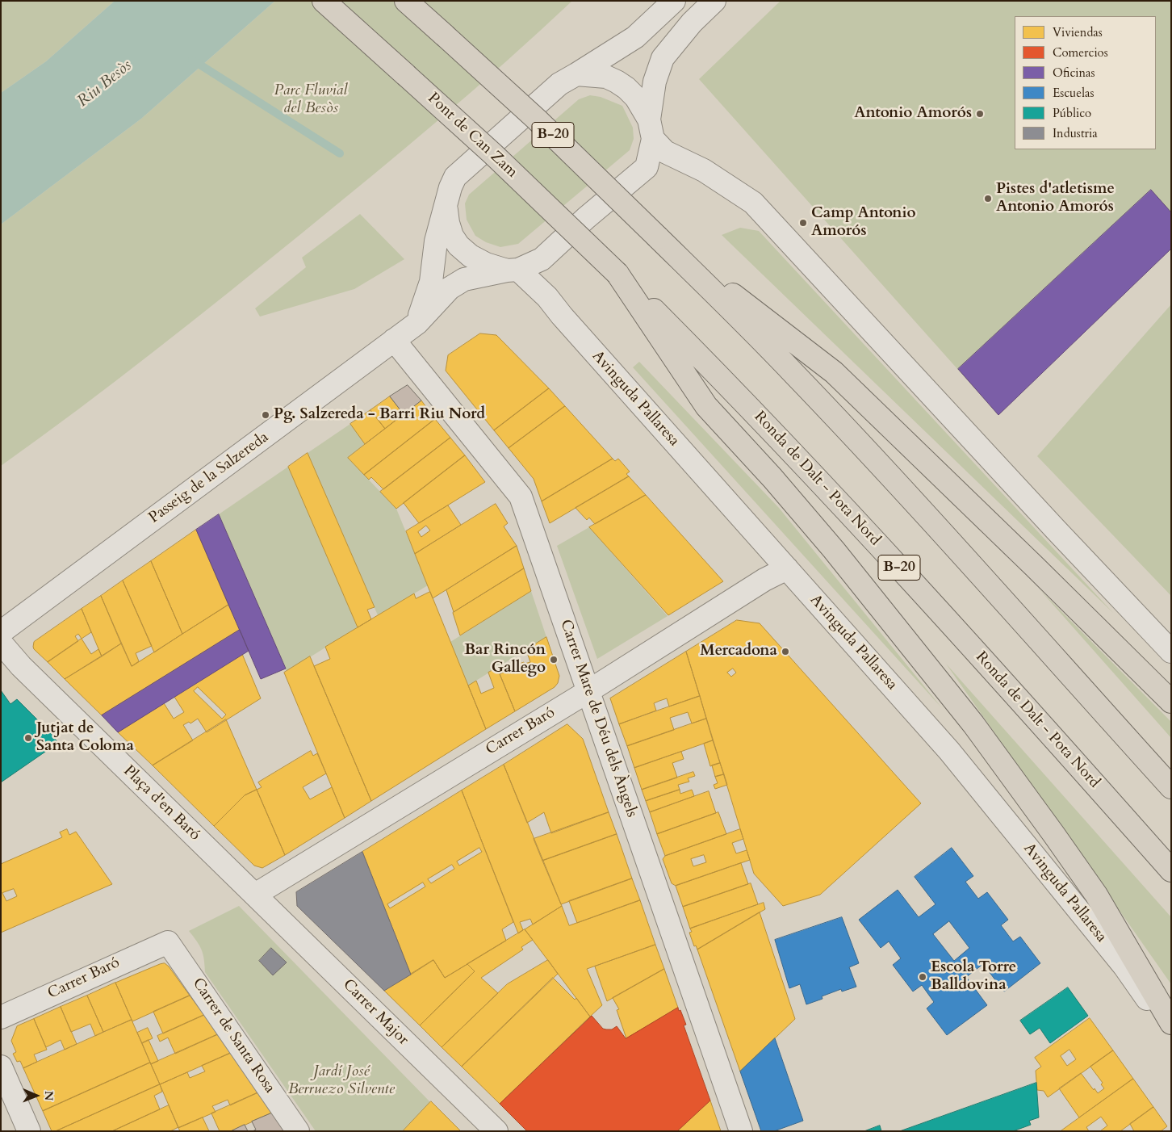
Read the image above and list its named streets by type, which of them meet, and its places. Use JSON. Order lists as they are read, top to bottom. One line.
{"streets":{"highway":["B-20","Pont de Can Zam","Ronda de Dalt - Pota Nord"],"street":["Avinguda Pallaresa","Passeig de la Salzereda","Carrer Mare de Déu dels Àngels","Carrer Baró","Plaça d'en Baró","Carrer Major","Carrer de Santa Rosa"]},"crossings":[["Pont de Can Zam","Ronda de Dalt - Pota Nord"],["Avinguda Pallaresa","Passeig de la Salzereda"],["Avinguda Pallaresa","Carrer Baró"],["Passeig de la Salzereda","Carrer Mare de Déu dels Àngels"],["Carrer Mare de Déu dels Àngels","Carrer Baró"],["Carrer Baró","Plaça d'en Baró"],["Carrer Baró","Carrer Major"],["Carrer Baró","Carrer de Santa Rosa"],["Plaça d'en Baró","Carrer Major"]],"water":["Riu Besòs"],"parks":["Parc Fluvial del Besòs","Jardí José Berruezo Silvente"],"places":["Antonio Amorós","Pistes d'atletisme Antonio Amorós","Camp Antonio Amorós","Pg. Salzereda - Barri Riu Nord","Mercadona","Bar Rincón Gallego","Jutjat de Santa Coloma","Escola Torre Balldovina"],"legend":["Viviendas","Comercios","Oficinas","Escuelas","Público","Industria"],"north":"right"}
